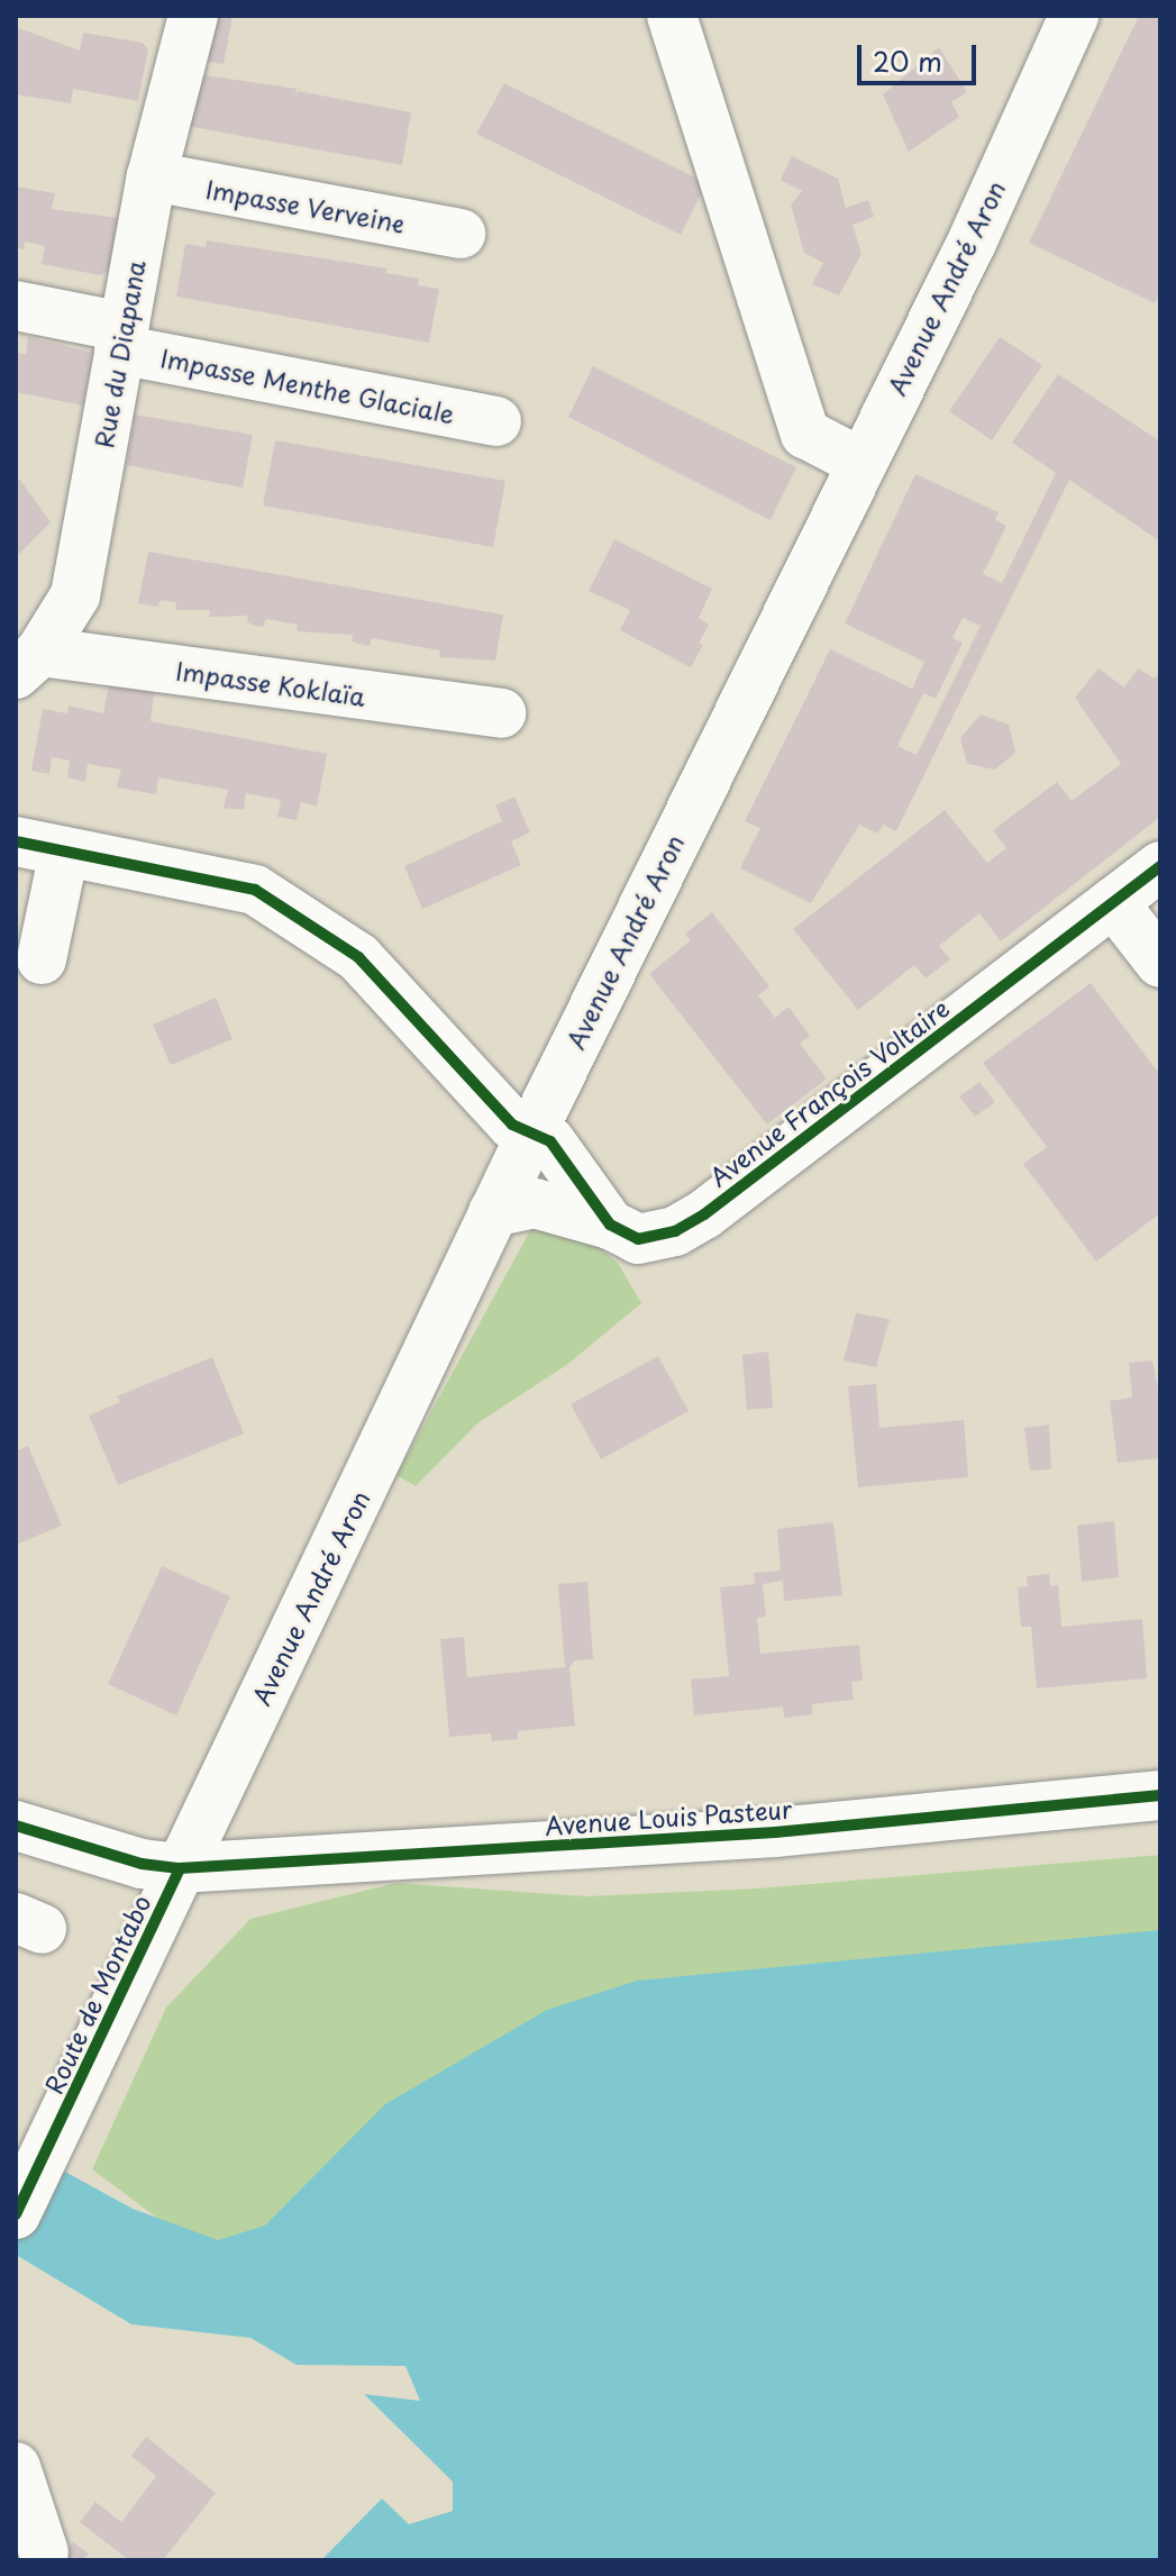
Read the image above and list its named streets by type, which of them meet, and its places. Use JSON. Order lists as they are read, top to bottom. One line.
{"streets":{"street":["Impasse Verveine","Avenue André Aron","Rue du Diapana","Impasse Menthe Glaciale","Impasse Koklaïa","Avenue François Voltaire","Avenue Louis Pasteur","Route de Montabo"]},"crossings":[["Impasse Verveine","Rue du Diapana"],["Avenue André Aron","Avenue François Voltaire"],["Avenue André Aron","Avenue Louis Pasteur"],["Avenue André Aron","Route de Montabo"],["Rue du Diapana","Impasse Menthe Glaciale"],["Rue du Diapana","Impasse Koklaïa"],["Avenue Louis Pasteur","Route de Montabo"]],"scale_bar":"20 m"}
